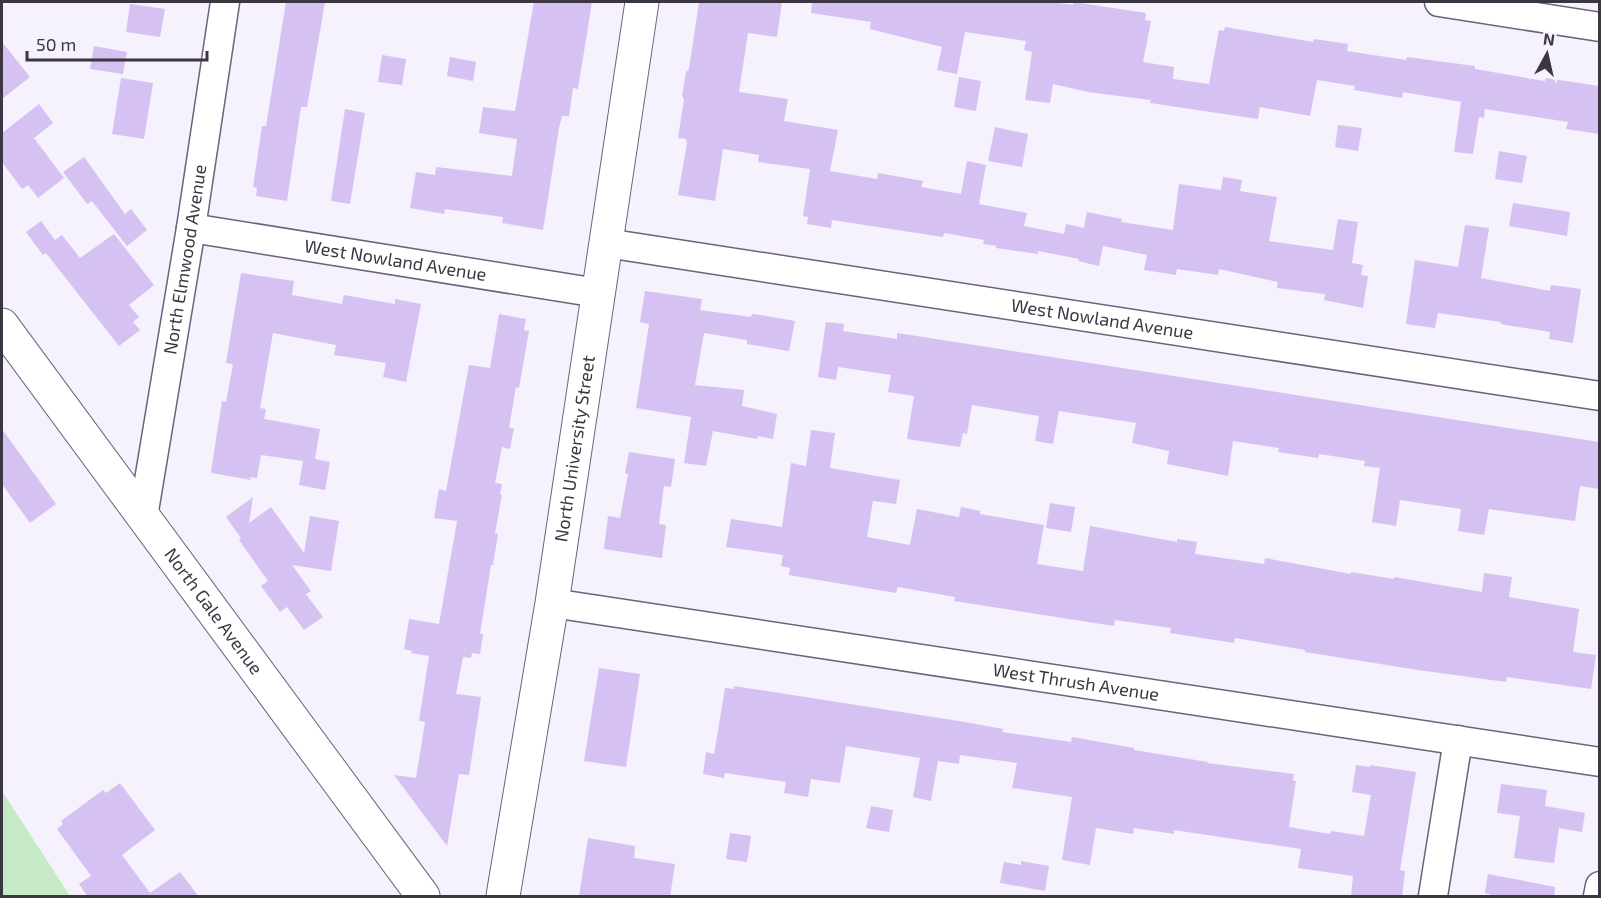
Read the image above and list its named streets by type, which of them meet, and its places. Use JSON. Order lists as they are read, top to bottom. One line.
{"streets":{"main road":["North University Street","North Gale Avenue"],"street":["North Elmwood Avenue","West Nowland Avenue","West Thrush Avenue"]},"crossings":[["North Elmwood Avenue","West Nowland Avenue"],["North Elmwood Avenue","North Gale Avenue"],["West Nowland Avenue","North University Street"],["North University Street","West Thrush Avenue"]],"scale_bar":"50 m","north":"top"}
